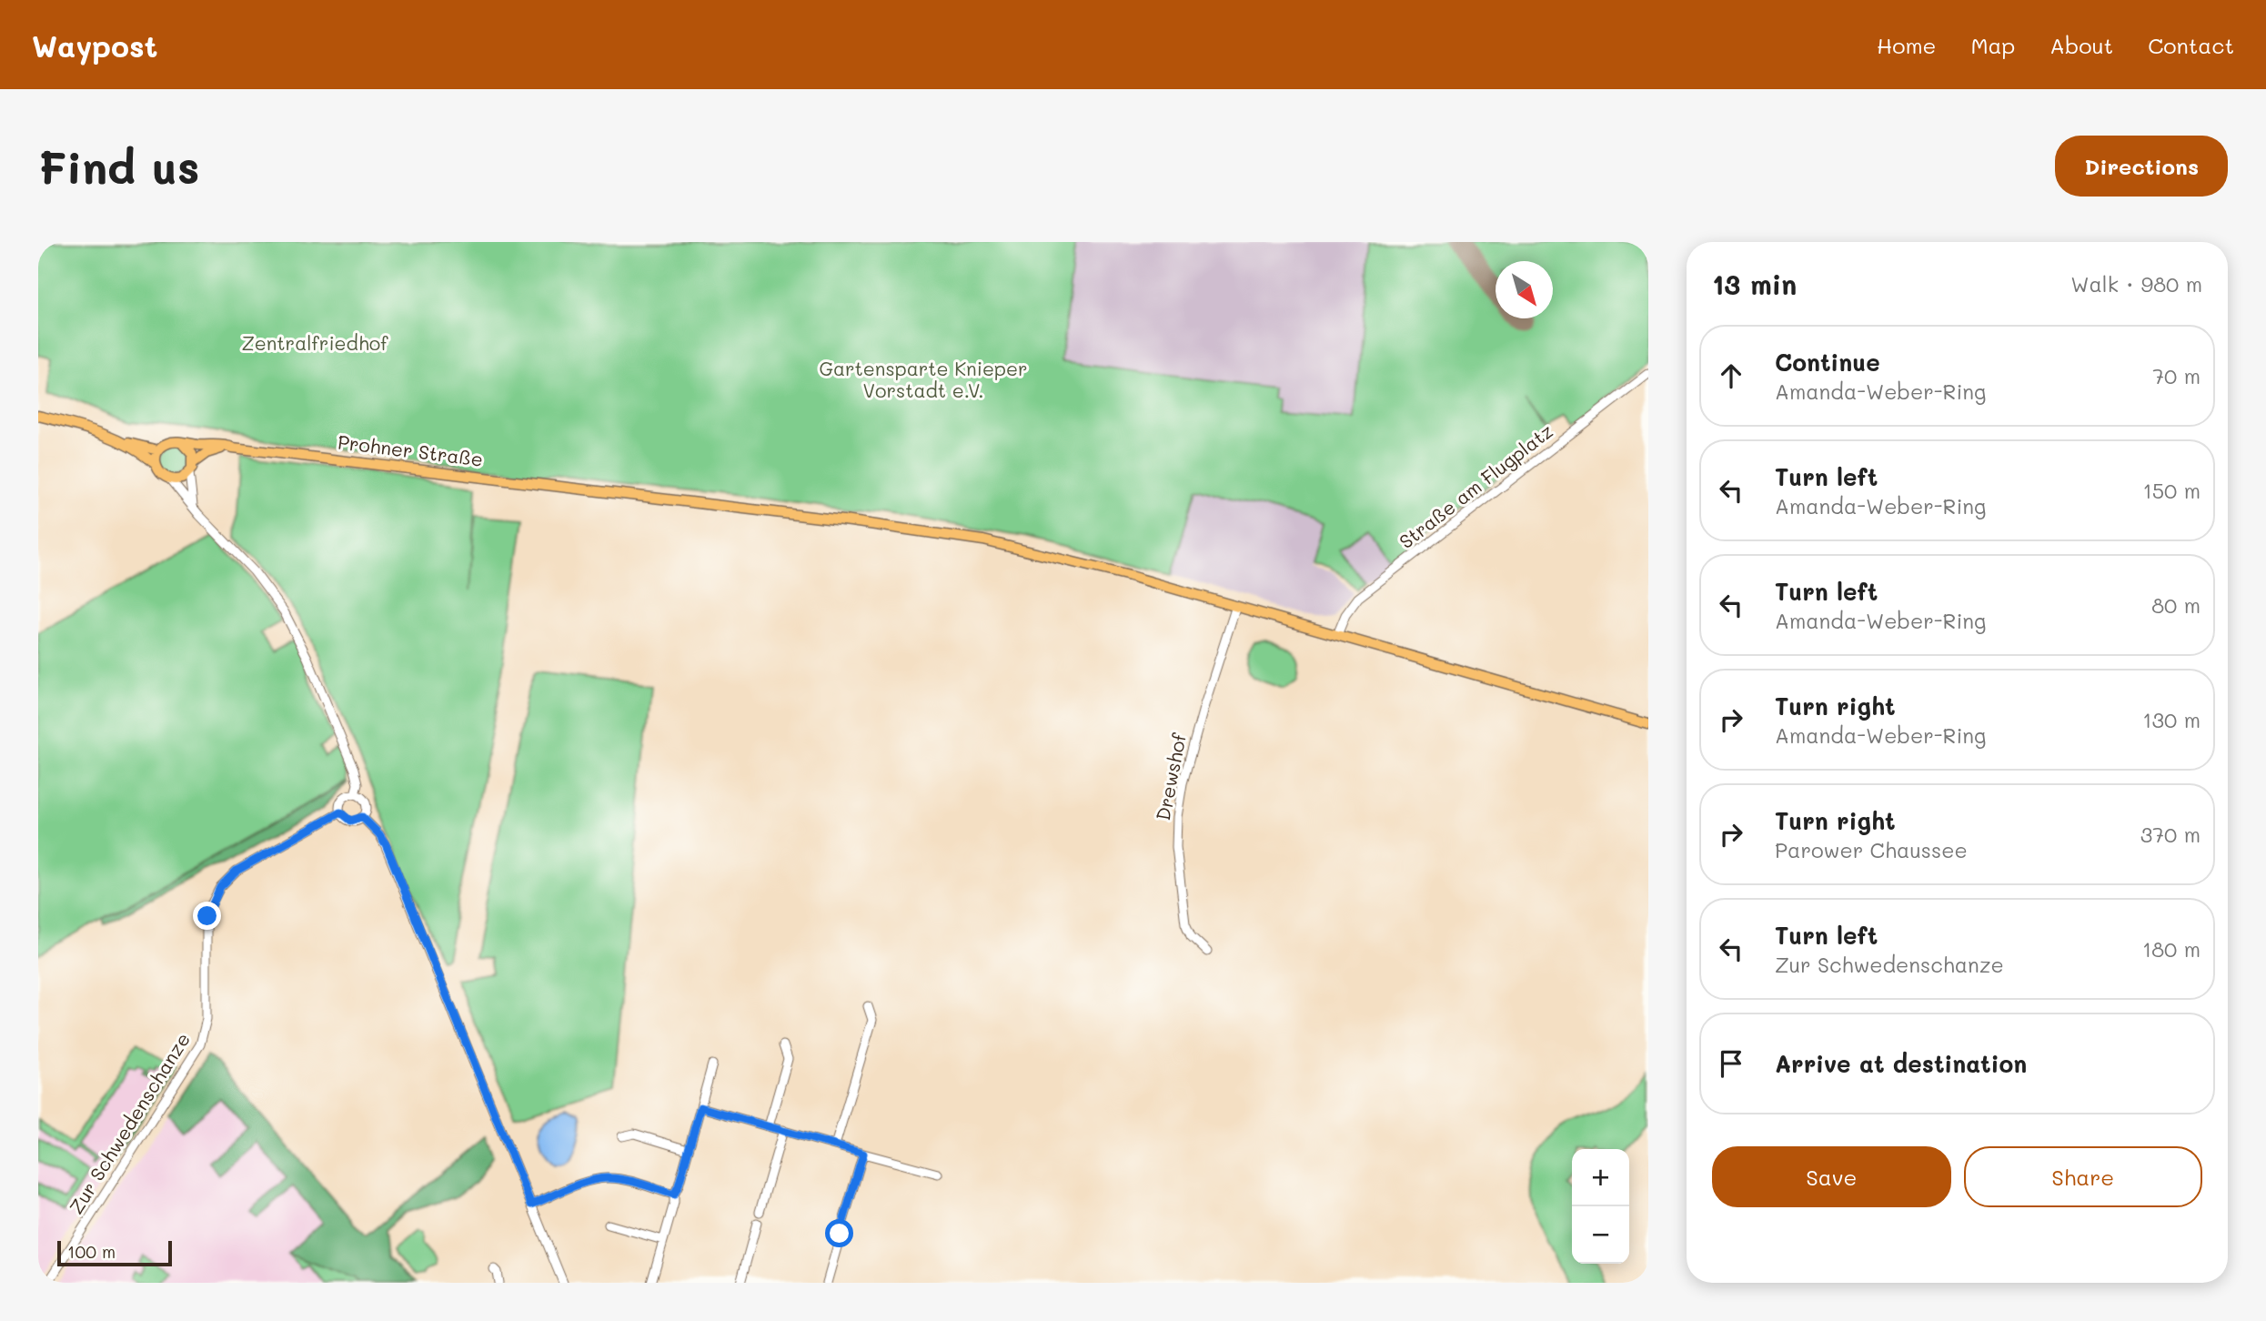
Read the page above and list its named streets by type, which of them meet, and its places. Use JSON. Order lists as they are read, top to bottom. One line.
{"streets":{"main road":["Prohner Straße"],"street":["Straße am Flugplatz","Drewshof","Zur Schwedenschanze"]},"crossings":[["Prohner Straße","Straße am Flugplatz"],["Prohner Straße","Drewshof"]],"parks":["Zentralfriedhof","Gartensparte Knieper Vorstadt e.V."],"scale_bar":"100 m","north":"bottom right","page":{"header":"Waypost","nav":["Home","Map","About","Contact"],"buttons":["Directions",["Save","Share"]],"title":"Find us","heading":["13 min","Walk · 980 m"],"list":[["Continue","Amanda-Weber-Ring","70 m"],["Turn left","Amanda-Weber-Ring","150 m"],["Turn left","Amanda-Weber-Ring","80 m"],["Turn right","Amanda-Weber-Ring","130 m"],["Turn right","Parower Chaussee","370 m"],["Turn left","Zur Schwedenschanze","180 m"],"Arrive at destination"],"map_buttons":["+","−"],"scale":"100 m"}}
